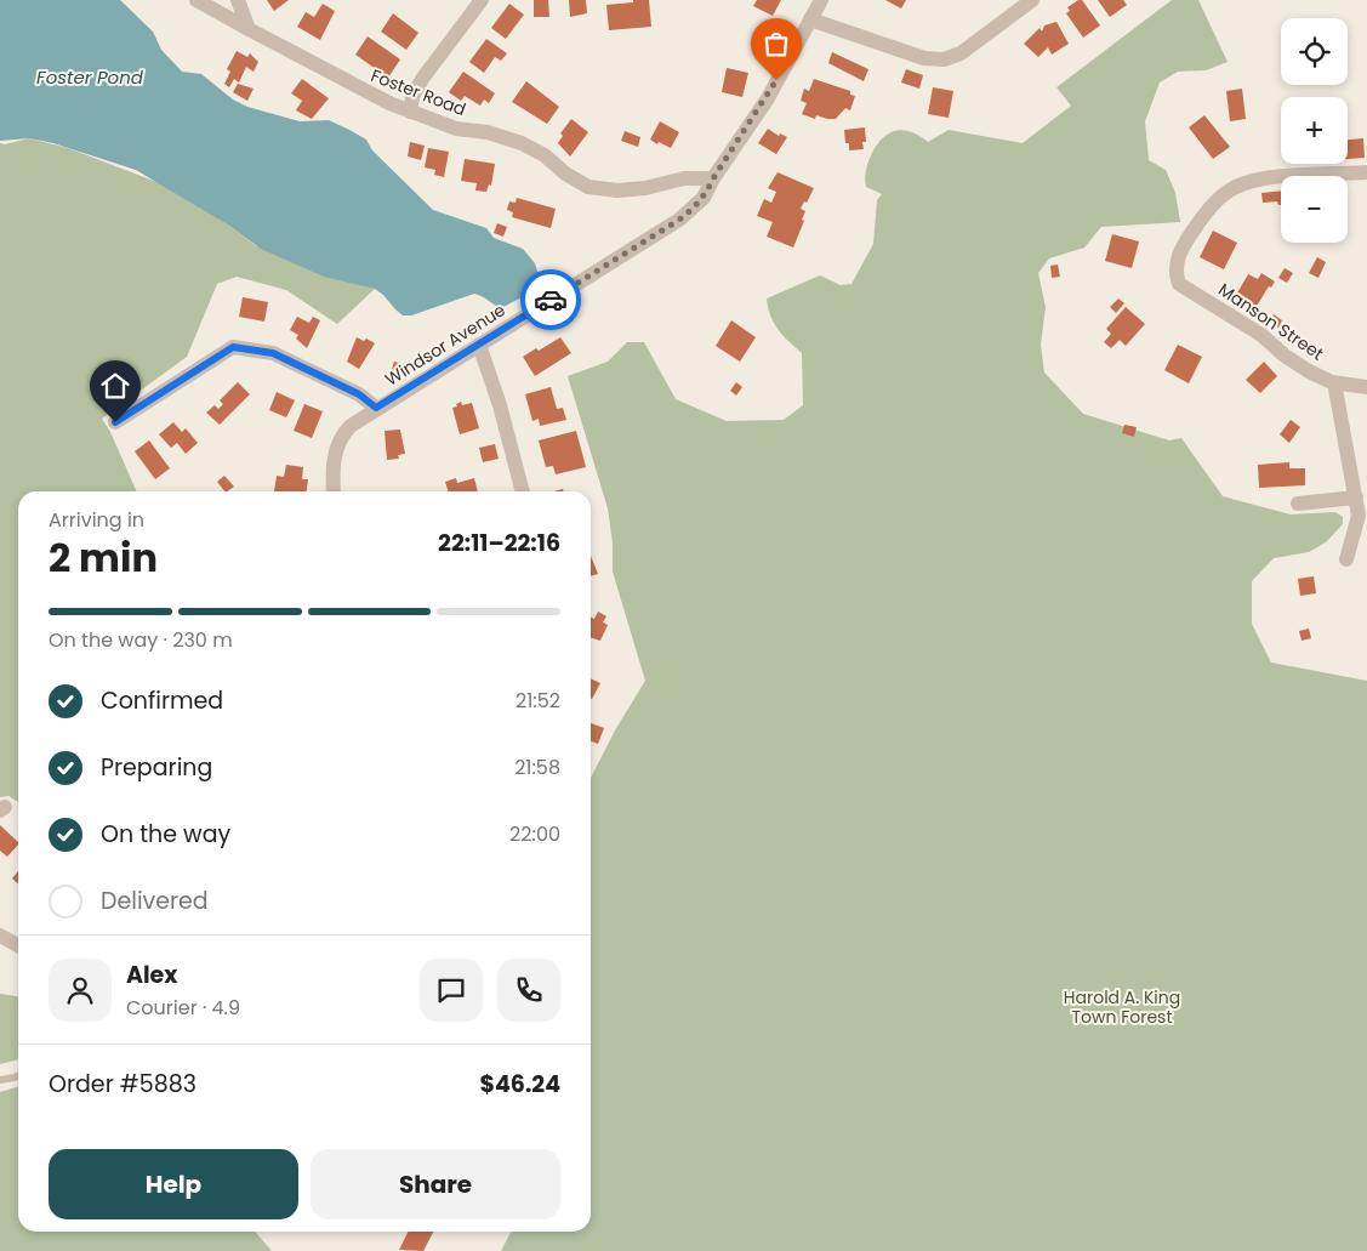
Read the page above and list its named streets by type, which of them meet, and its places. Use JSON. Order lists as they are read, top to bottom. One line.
{"streets":{"street":["Foster Road","Manson Street","Windsor Avenue"]},"crossings":[["Foster Road","Windsor Avenue"]],"water":["Foster Pond"],"parks":["Harold A. King Town Forest"],"page":{"map_buttons":["+","−"],"heading":["2 min","Arriving in","22:11–22:16"],"panel":["Alex","Courier · 4.9","Order #5883","$46.24"],"bar":"On the way · 230 m","list":[["Confirmed","21:52"],["Preparing","21:58"],["On the way","22:00"],"Delivered"],"buttons":["Help","Share"]}}
